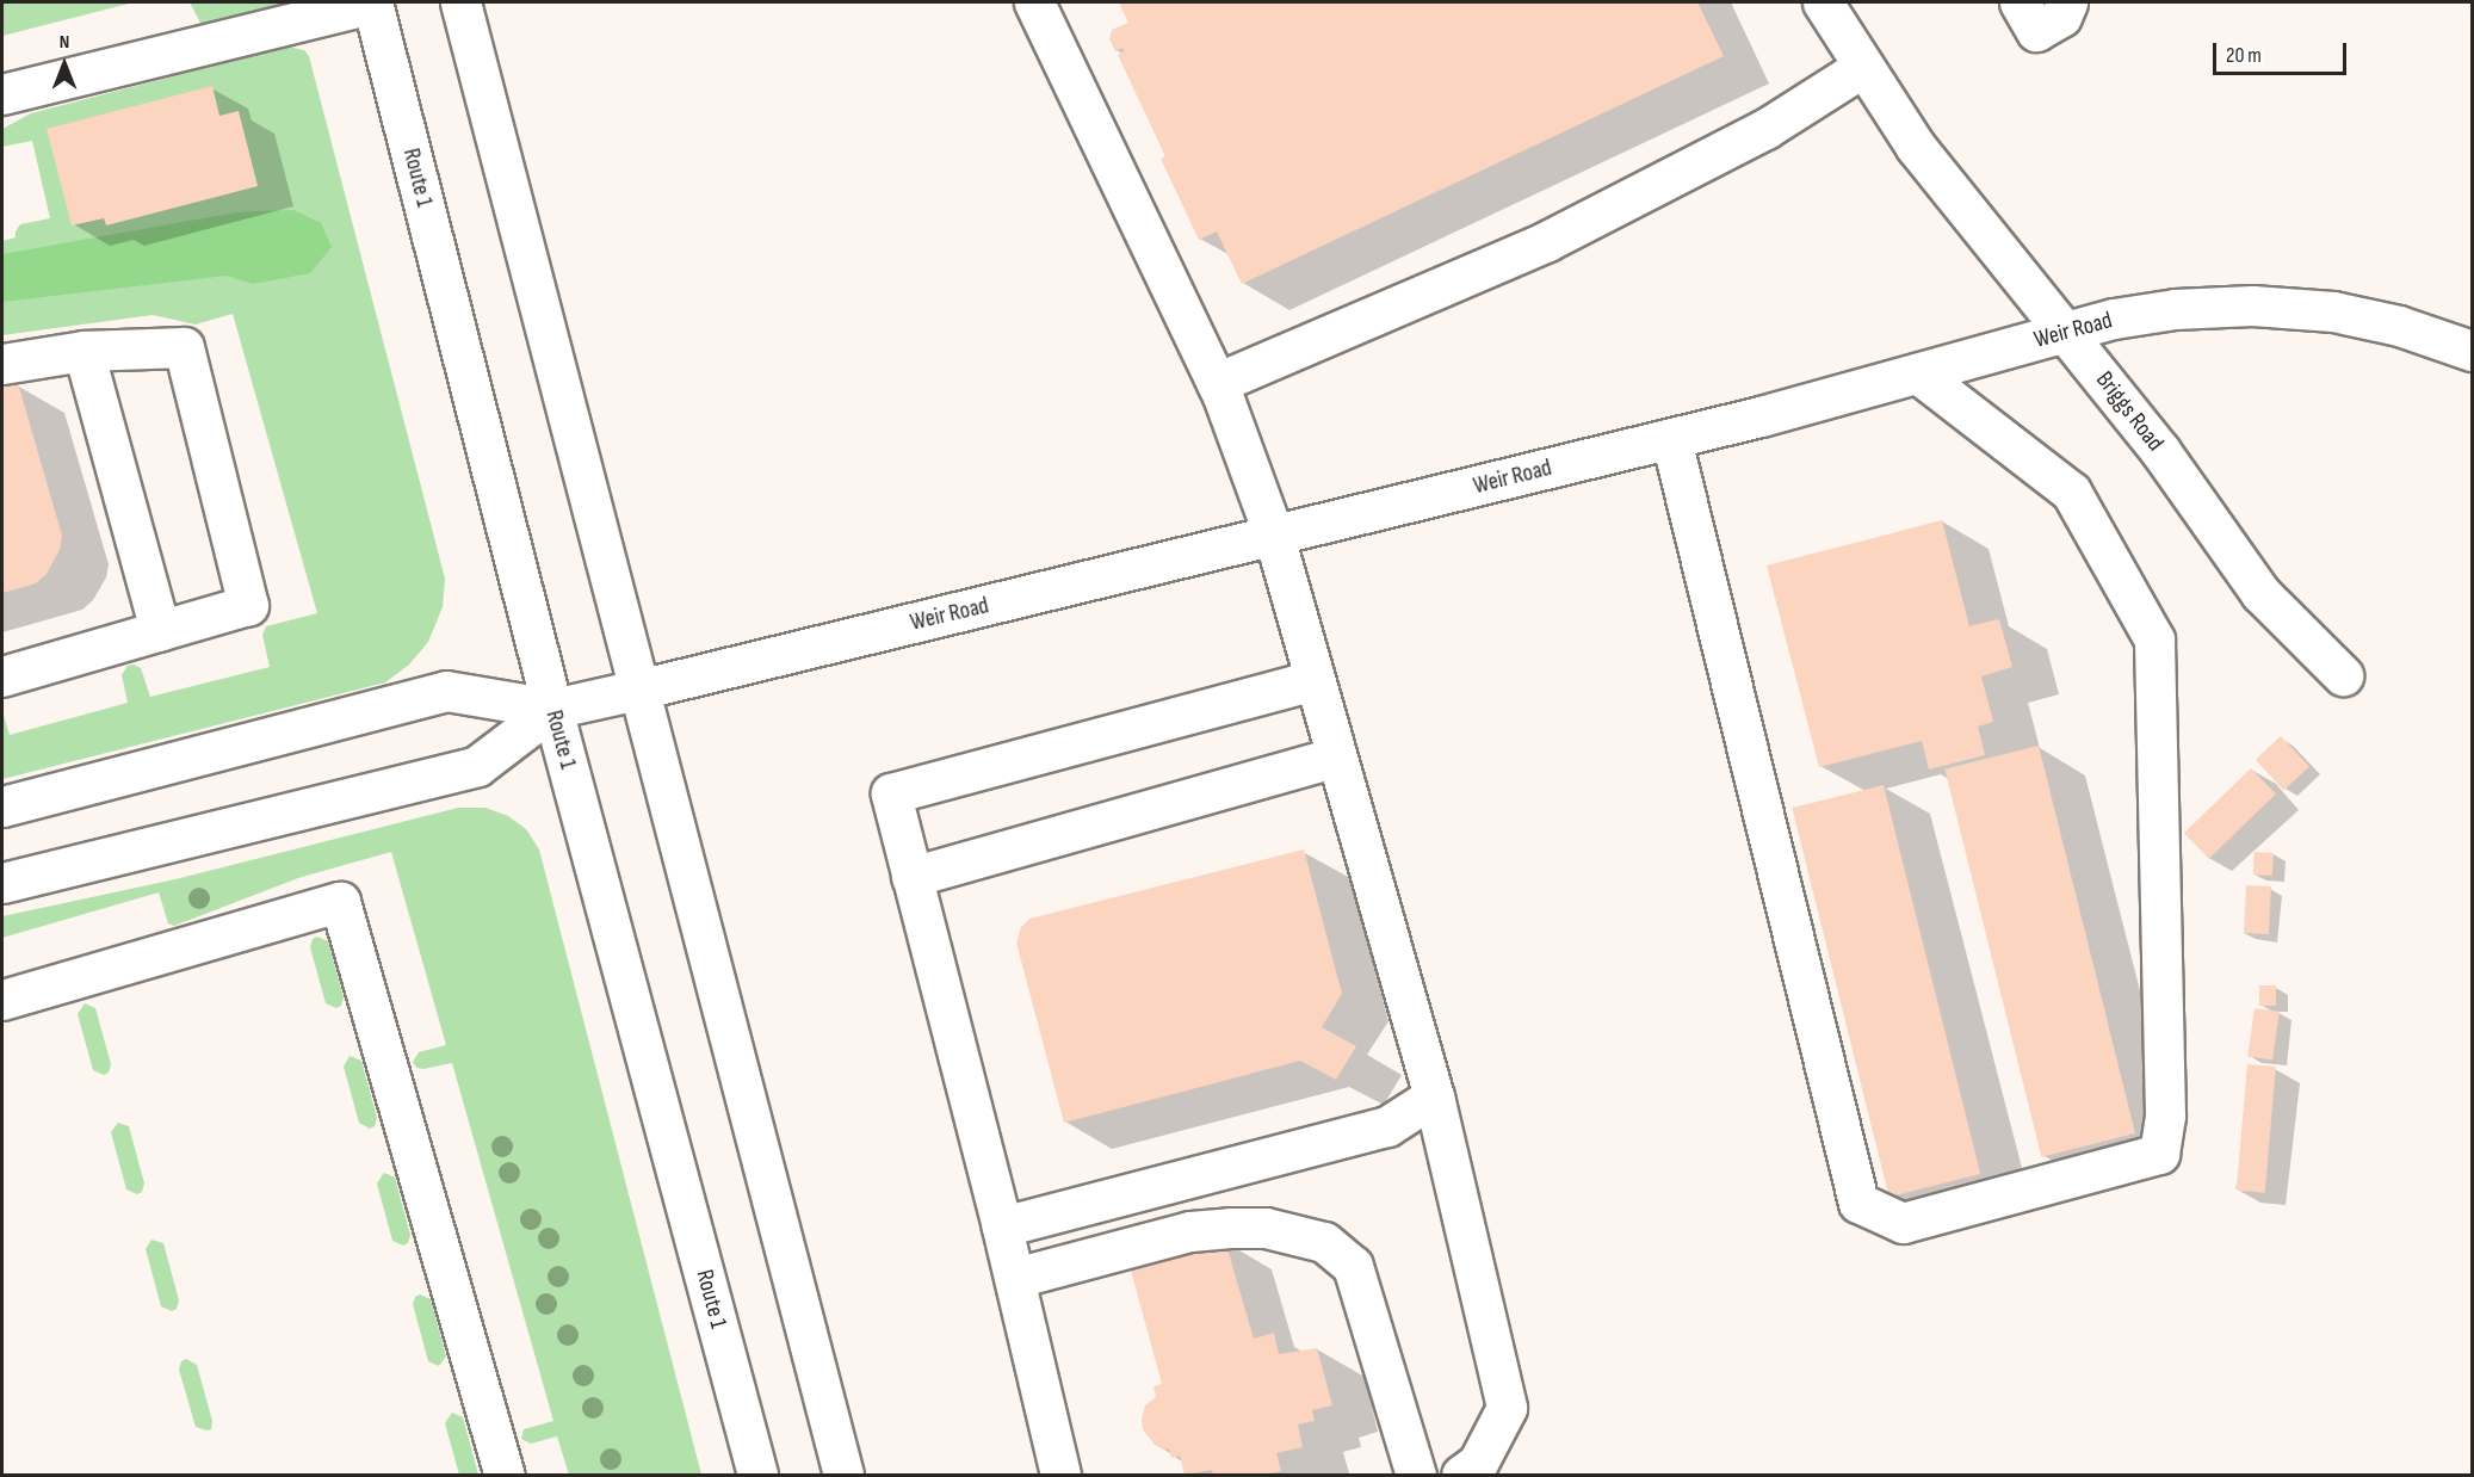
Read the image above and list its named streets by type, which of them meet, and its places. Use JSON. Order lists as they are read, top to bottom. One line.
{"streets":{"main road":["Route 1","Weir Road","Briggs Road"]},"crossings":[["Route 1","Weir Road"],["Weir Road","Briggs Road"]],"scale_bar":"20 m","north":"top"}
